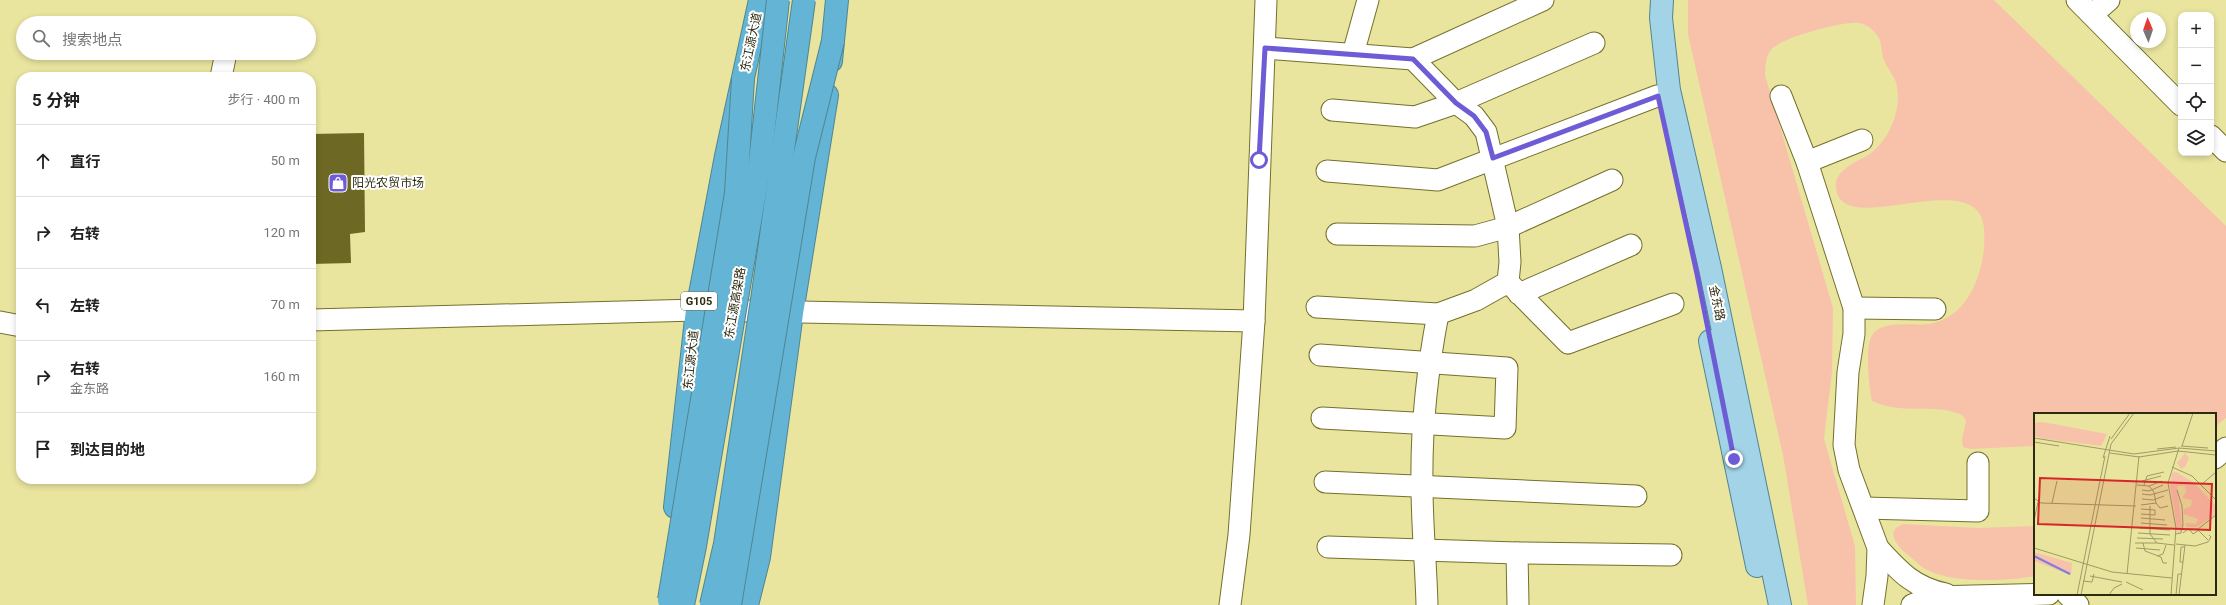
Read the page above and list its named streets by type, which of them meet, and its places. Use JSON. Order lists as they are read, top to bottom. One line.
{"streets":{"highway":["东江源大道","G105","东江源高架路"],"main road":["金东路"]},"places":{"shop":["阳光农贸市场"]},"north":"top","page":{"map_buttons":["+","−"],"search":"搜索地点","heading":["5 分钟","步行 · 400 m"],"list":[["直行","50 m"],["右转","120 m"],["左转","70 m"],["右转","金东路","160 m"],"到达目的地"]}}
